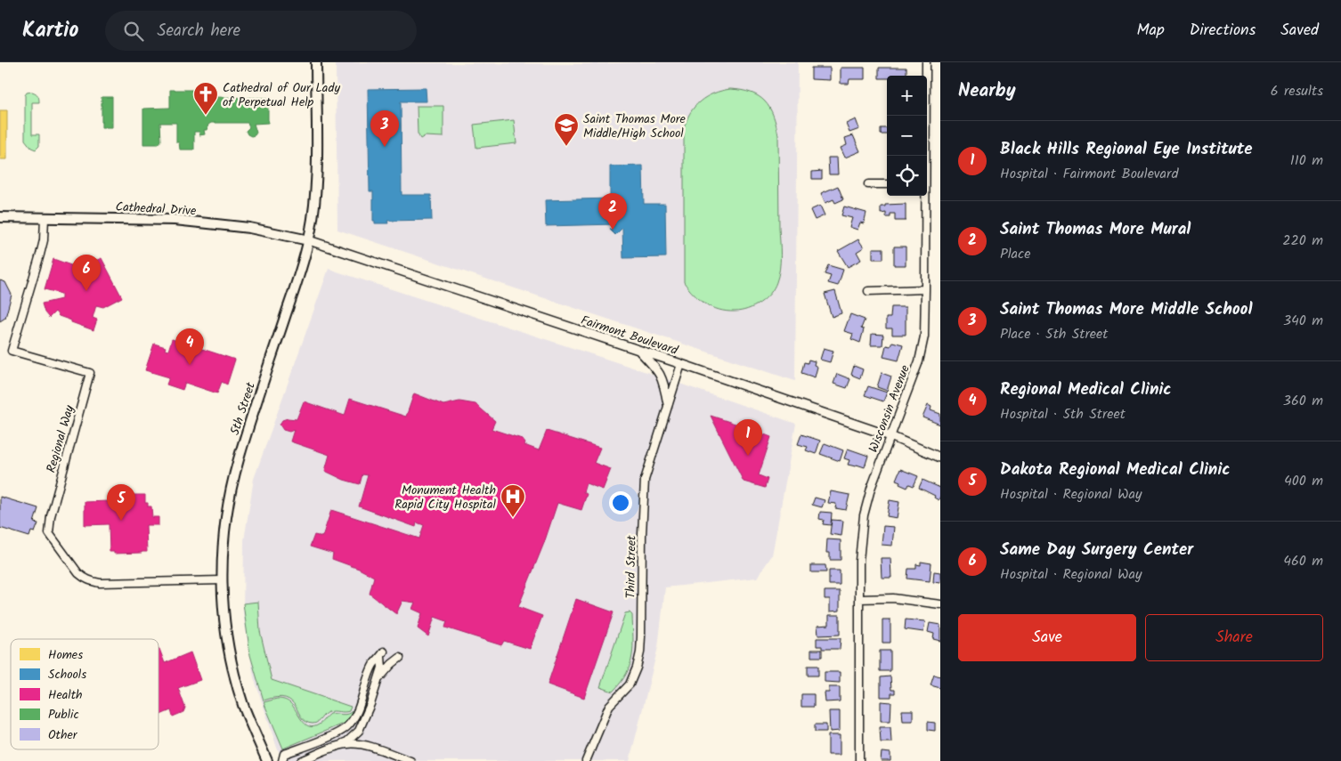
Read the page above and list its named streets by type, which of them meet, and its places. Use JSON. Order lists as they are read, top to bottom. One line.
{"streets":{"main road":["Cathedral Drive","5th Street"],"street":["Fairmont Boulevard","Wisconsin Avenue","Regional Way","Third Street"]},"crossings":[["Cathedral Drive","Fairmont Boulevard"],["Cathedral Drive","5th Street"],["Cathedral Drive","Regional Way"],["Fairmont Boulevard","5th Street"],["Fairmont Boulevard","Wisconsin Avenue"],["Fairmont Boulevard","Third Street"],["5th Street","Regional Way"]],"places":{"church":["Cathedral of Our Lady of Perpetual Help"],"school or university":["Saint Thomas More Middle/High School"],"hospital":["Monument Health Rapid City Hospital"]},"legend":["Homes","Schools","Health","Public","Other"],"page":{"header":"Kartio","search":"Search here","nav":["Map","Directions","Saved"],"heading":["Nearby","6 results"],"map_buttons":["+","−"],"pins":["3","2","6","4","1","5"],"list":[{"mark":"1","name":"Black Hills Regional Eye Institute","note":"Hospital · Fairmont Boulevard","value":"110 m"},{"mark":"2","name":"Saint Thomas More Mural","note":"Place","value":"220 m"},{"mark":"3","name":"Saint Thomas More Middle School","note":"Place · 5th Street","value":"340 m"},{"mark":"4","name":"Regional Medical Clinic","note":"Hospital · 5th Street","value":"360 m"},{"mark":"5","name":"Dakota Regional Medical Clinic","note":"Hospital · Regional Way","value":"400 m"},{"mark":"6","name":"Same Day Surgery Center","note":"Hospital · Regional Way","value":"460 m"}],"buttons":["Save","Share"]}}
